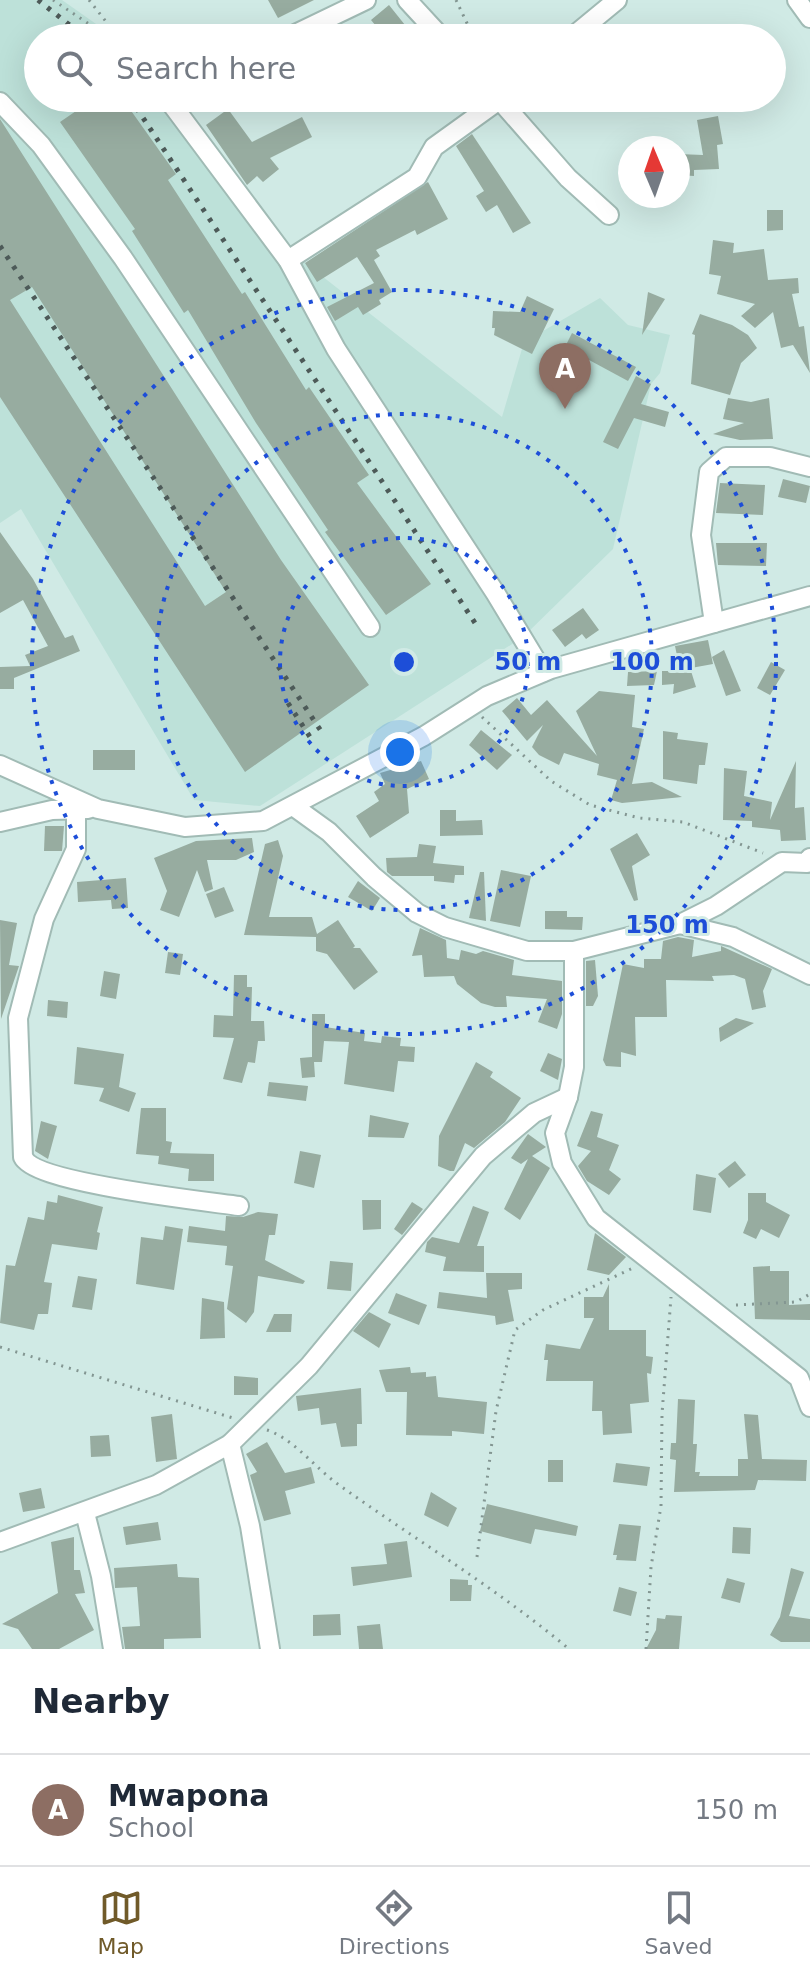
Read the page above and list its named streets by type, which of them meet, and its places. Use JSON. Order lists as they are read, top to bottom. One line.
{"north":"top","page":{"search":"Search here","pins":"A","heading":"Nearby","list":[{"mark":"A","name":"Mwapona","note":"School","value":"150 m"}],"nav":["Map","Directions","Saved"]},"rings":["50 m","100 m","150 m"]}
